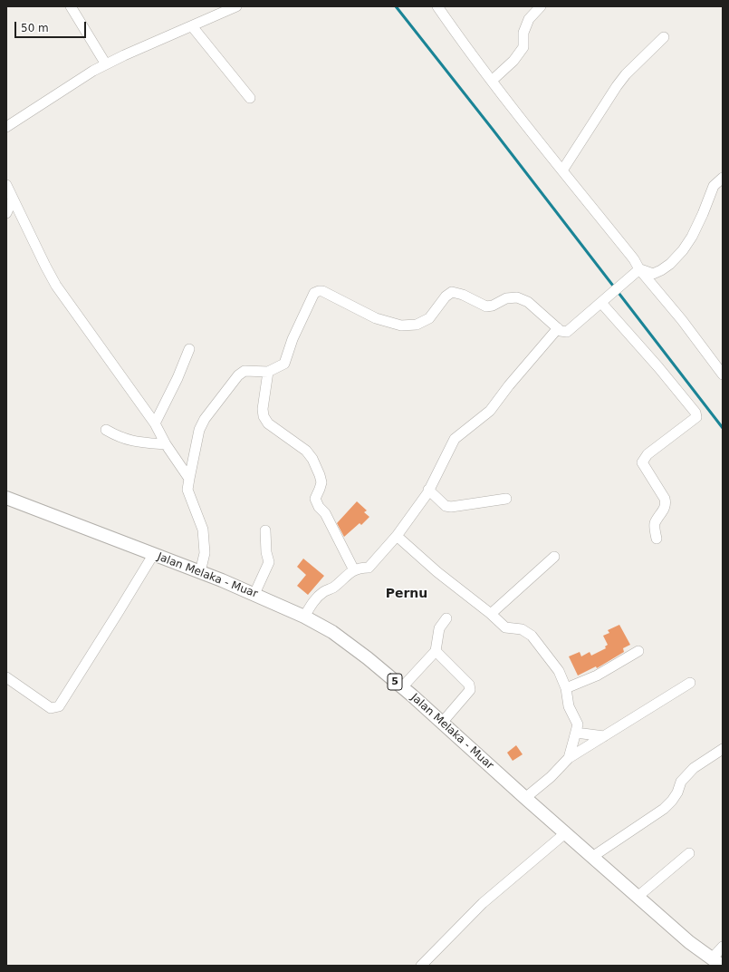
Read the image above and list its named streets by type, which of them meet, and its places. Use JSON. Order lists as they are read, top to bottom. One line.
{"streets":{"main road":["Jalan Melaka - Muar","5"]},"districts":["Pernu"],"scale_bar":"50 m"}
